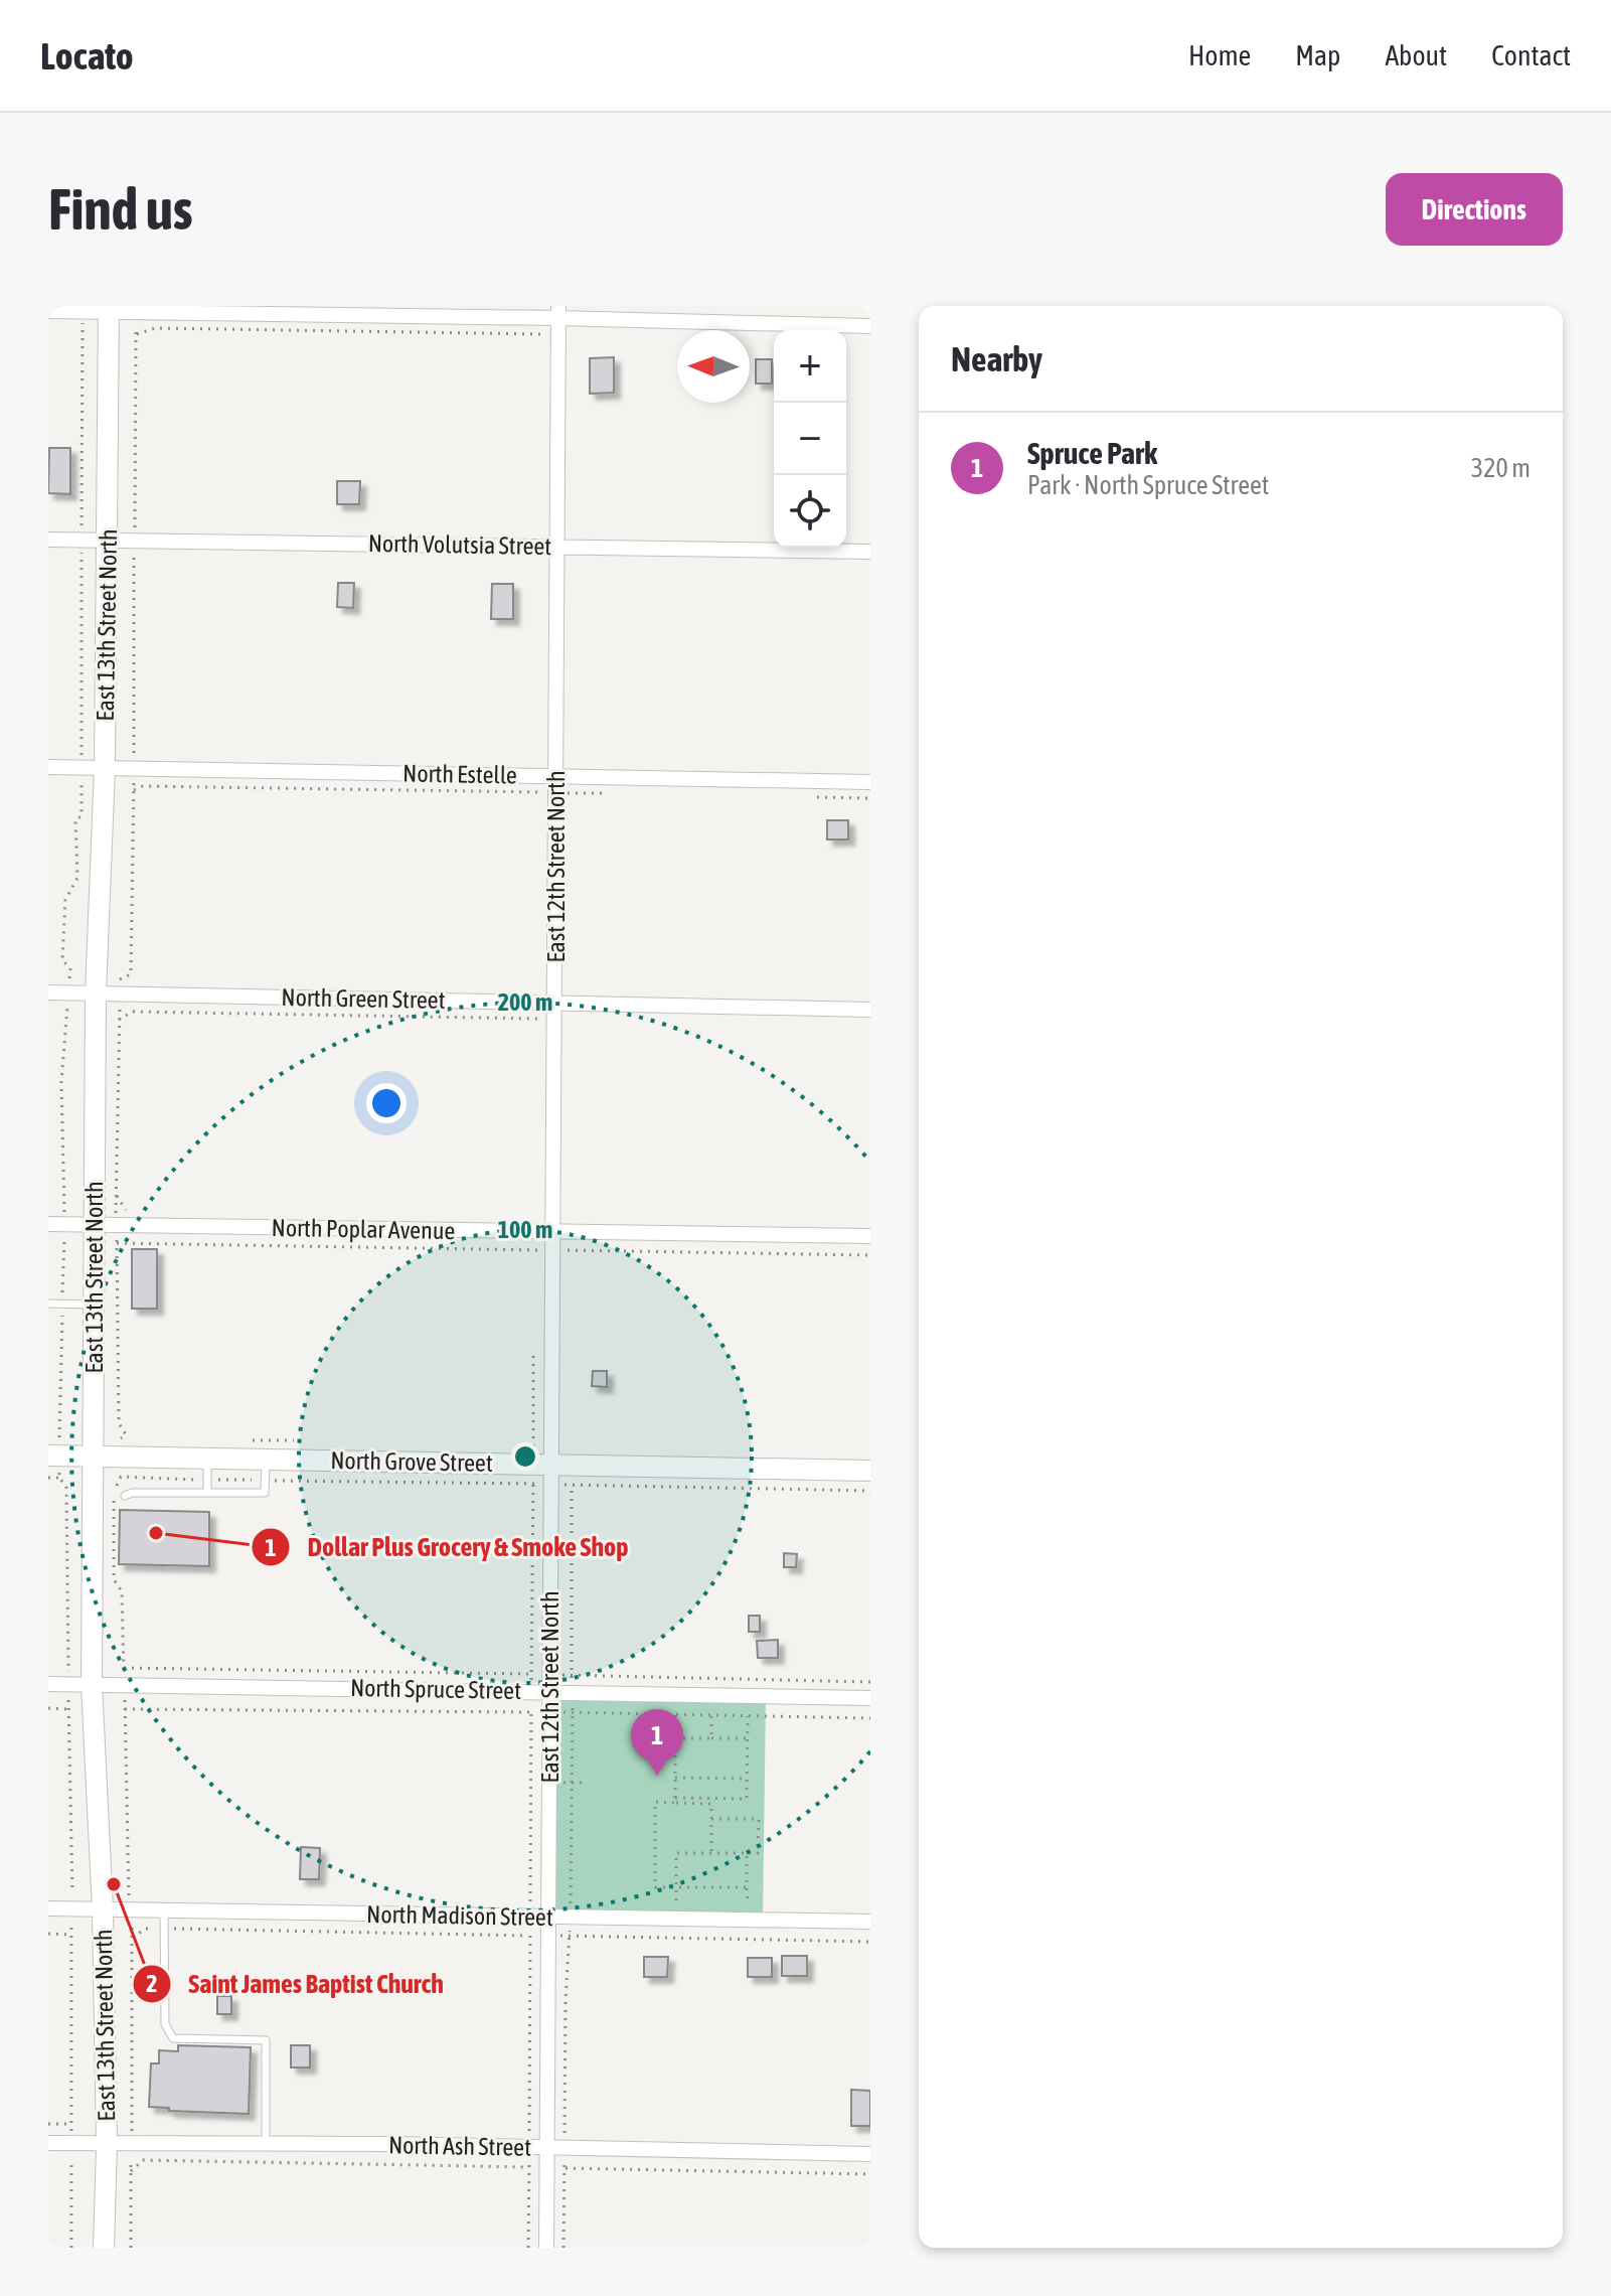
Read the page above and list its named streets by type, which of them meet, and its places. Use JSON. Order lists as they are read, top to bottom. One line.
{"streets":{"main road":["East 13th Street North","North Grove Street"],"street":["North Volutsia Street","North Estelle","East 12th Street North","North Green Street","North Poplar Avenue","North Spruce Street","North Madison Street","North Ash Street"]},"crossings":[["North Volutsia Street","East 13th Street North"],["North Volutsia Street","East 12th Street North"],["East 13th Street North","North Estelle"],["East 13th Street North","North Green Street"],["East 13th Street North","North Poplar Avenue"],["East 13th Street North","North Grove Street"],["East 13th Street North","North Spruce Street"],["East 13th Street North","North Madison Street"],["East 13th Street North","North Ash Street"],["North Estelle","East 12th Street North"],["East 12th Street North","North Green Street"],["East 12th Street North","North Poplar Avenue"],["East 12th Street North","North Grove Street"],["East 12th Street North","North Spruce Street"],["East 12th Street North","North Madison Street"],["East 12th Street North","North Ash Street"]],"places":["Dollar Plus Grocery & Smoke Shop","Saint James Baptist Church"],"north":"left","page":{"header":"Locato","nav":["Home","Map","About","Contact"],"buttons":"Directions","title":"Find us","heading":"Nearby","map_buttons":["+","−"],"list":[{"mark":"1","name":"Spruce Park","note":"Park · North Spruce Street","value":"320 m"}],"pins":"1"},"rings":["200 m","100 m"]}
